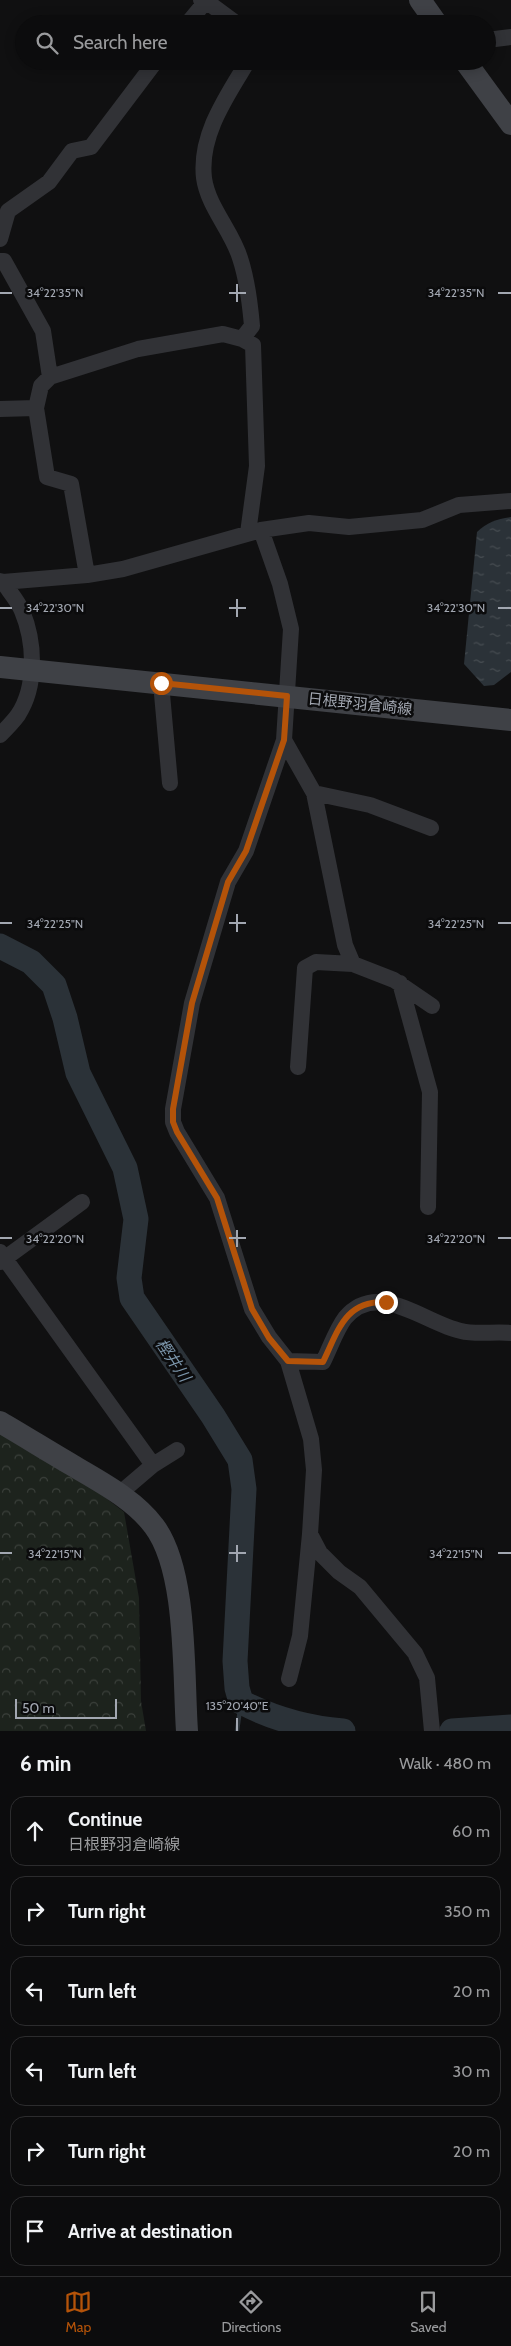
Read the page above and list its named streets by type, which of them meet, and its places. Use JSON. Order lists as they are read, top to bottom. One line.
{"streets":{"main road":["日根野羽倉崎線"]},"water":["樫井川"],"scale_bar":"50 m","page":{"search":"Search here","scale":"50 m","heading":["6 min","Walk · 480 m"],"list":[["Continue","日根野羽倉崎線","60 m"],["Turn right","350 m"],["Turn left","20 m"],["Turn left","30 m"],["Turn right","20 m"],"Arrive at destination"],"nav":["Map","Directions","Saved"]},"coordinates":["34°22'35\"N","34°22'30\"N","34°22'25\"N","34°22'20\"N","34°22'15\"N","135°20'40\"E"]}
